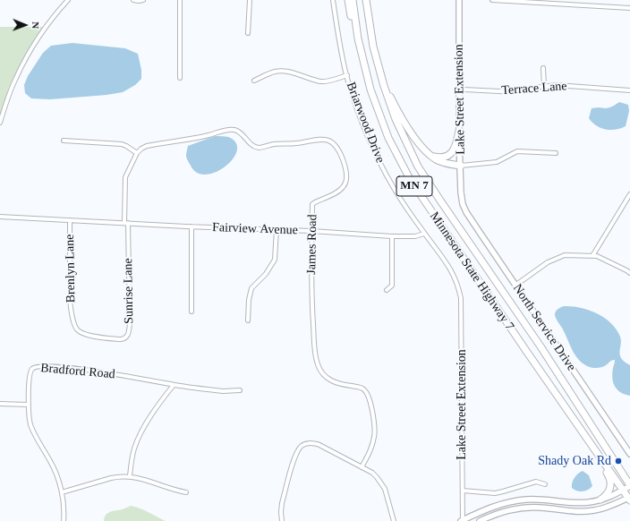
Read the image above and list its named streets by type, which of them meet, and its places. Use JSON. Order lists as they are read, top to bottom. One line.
{"streets":{"highway":["MN 7","Minnesota State Highway 7"],"street":["Terrace Lane","Lake Street Extension","Briarwood Drive","Fairview Avenue","James Road","Brenlyn Lane","Sunrise Lane","North Service Drive","Bradford Road"]},"crossings":[["Terrace Lane","Lake Street Extension"],["Lake Street Extension","Briarwood Drive"],["Lake Street Extension","North Service Drive"],["Briarwood Drive","Fairview Avenue"],["Fairview Avenue","James Road"],["Fairview Avenue","Brenlyn Lane"],["Fairview Avenue","Sunrise Lane"],["James Road","Sunrise Lane"],["Brenlyn Lane","Sunrise Lane"]],"places":["Shady Oak Rd"],"north":"right"}
